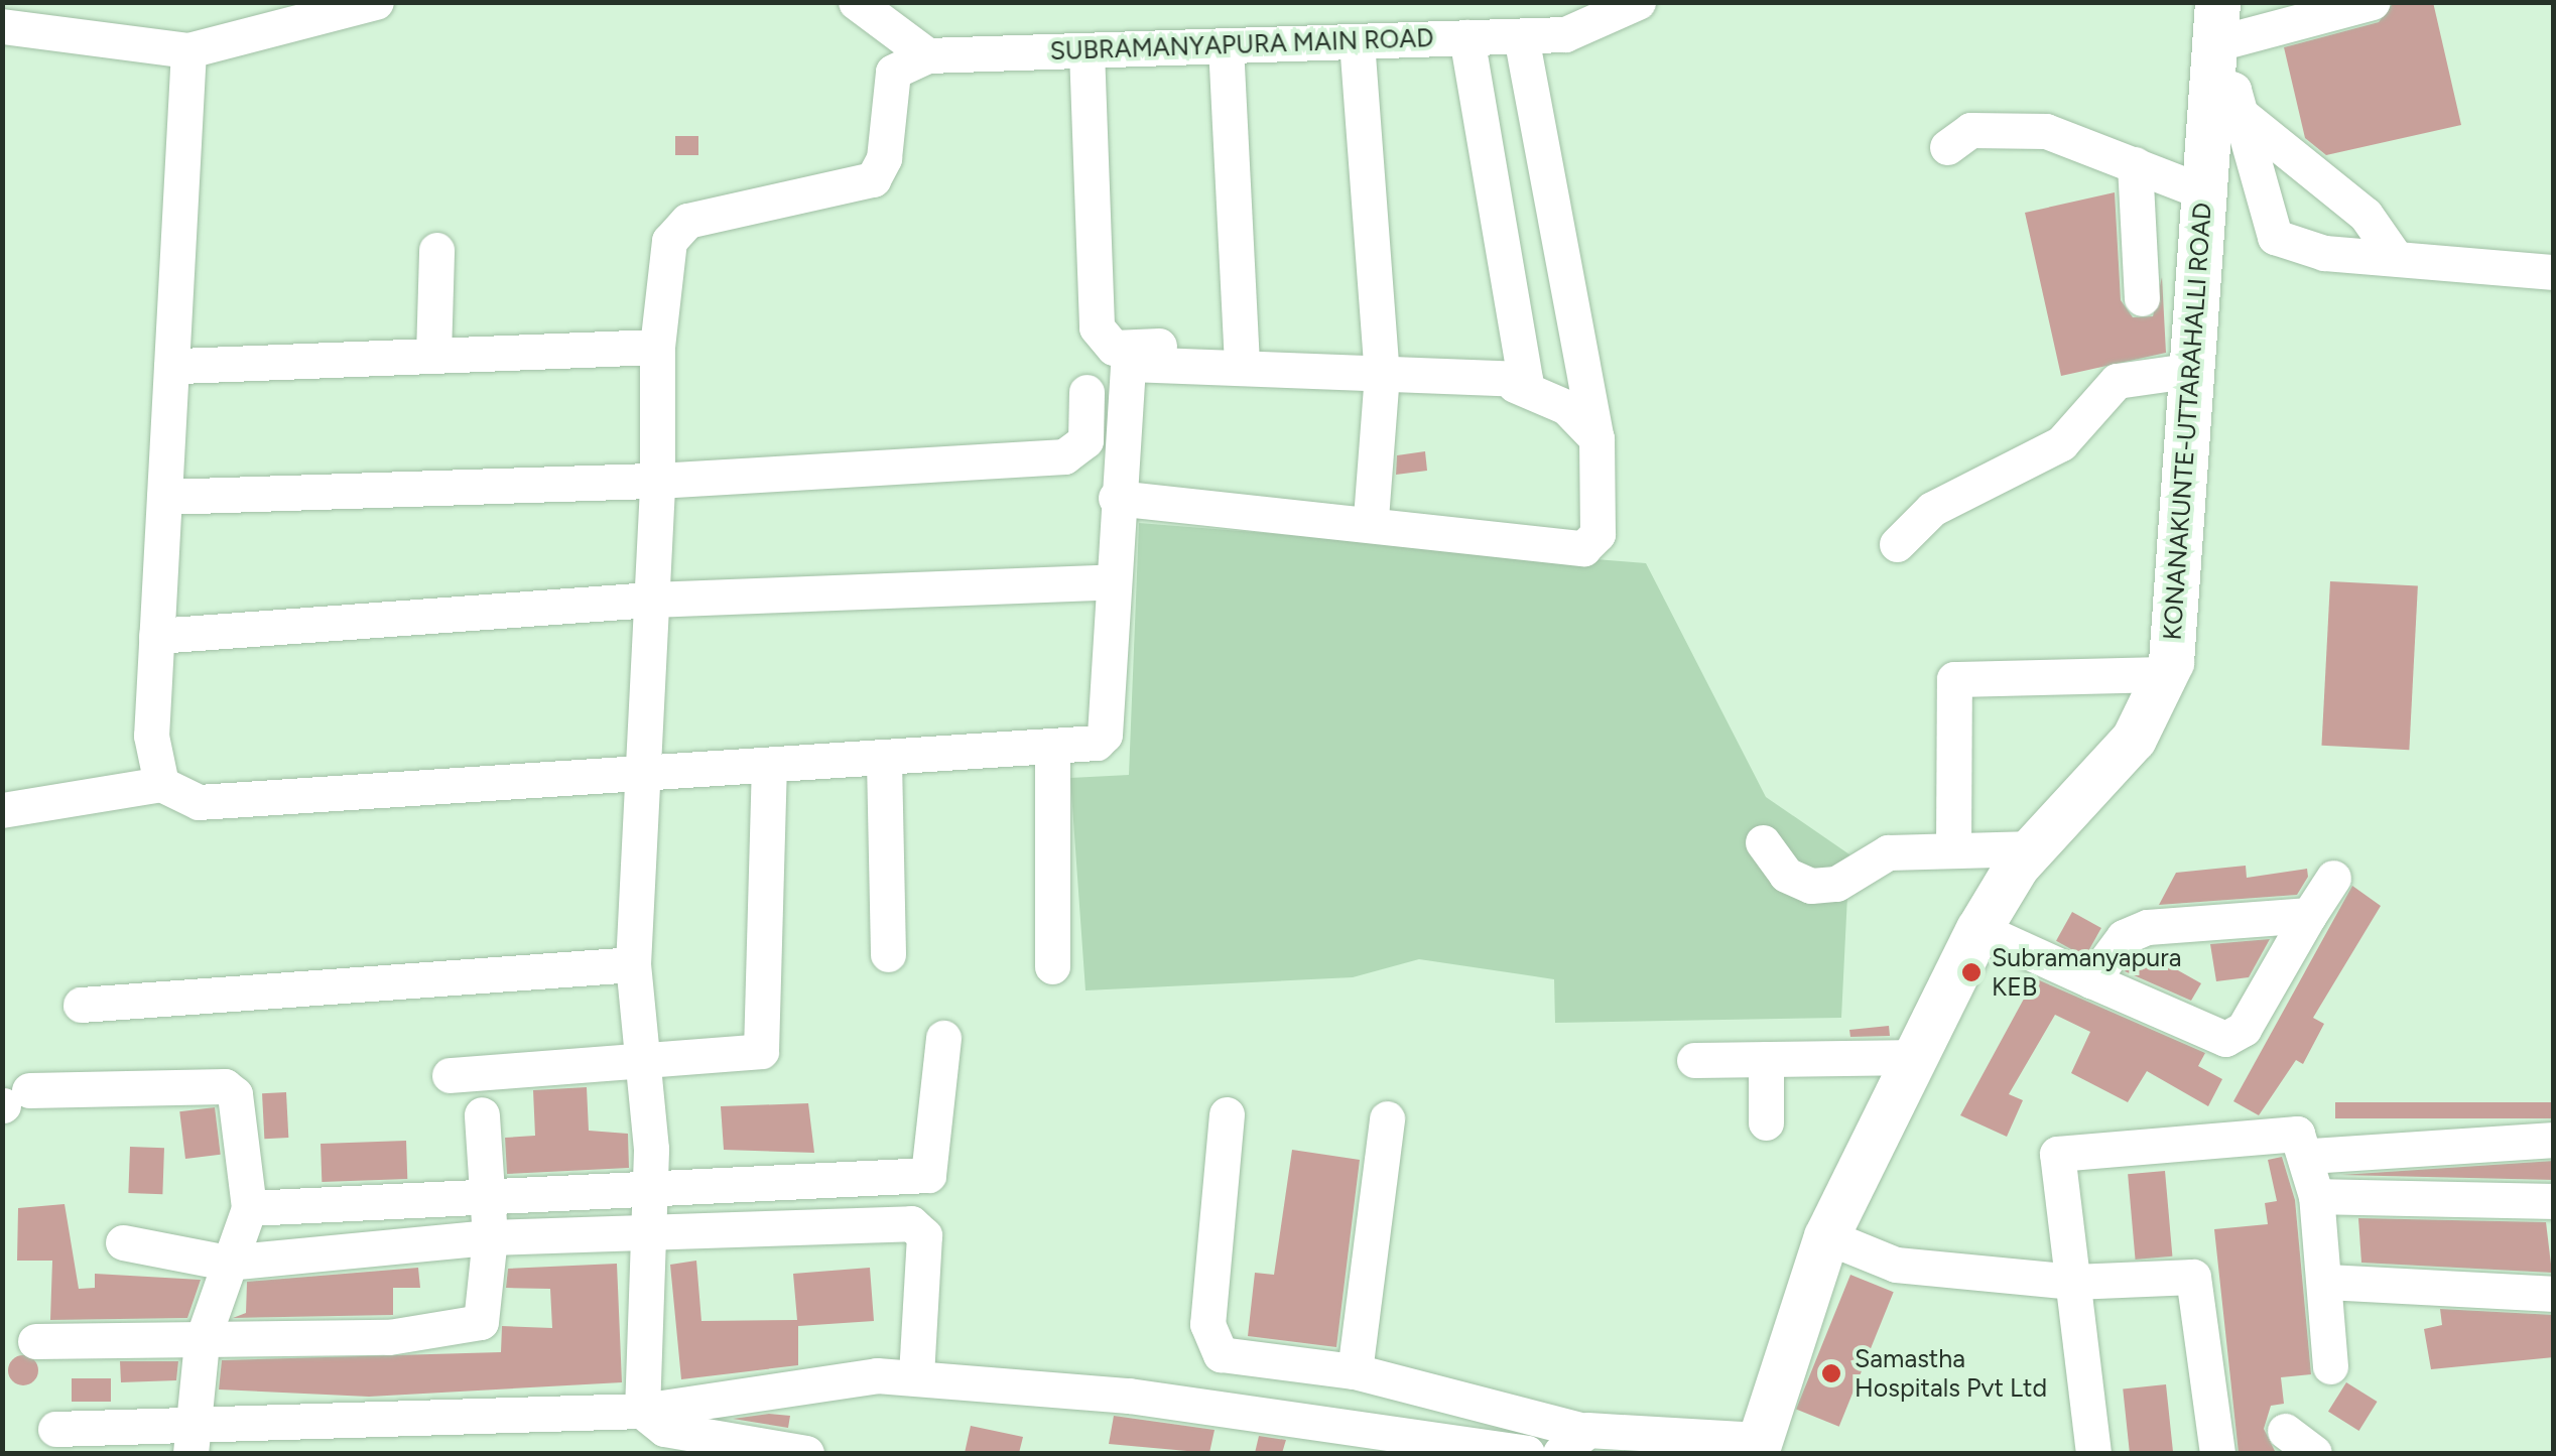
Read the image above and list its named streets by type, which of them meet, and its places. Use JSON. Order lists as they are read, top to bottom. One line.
{"streets":{"main road":["KONANAKUNTE-UTTARAHALLI ROAD"],"street":["SUBRAMANYAPURA MAIN ROAD"]},"places":["Subramanyapura KEB","Samastha Hospitals Pvt Ltd"]}
